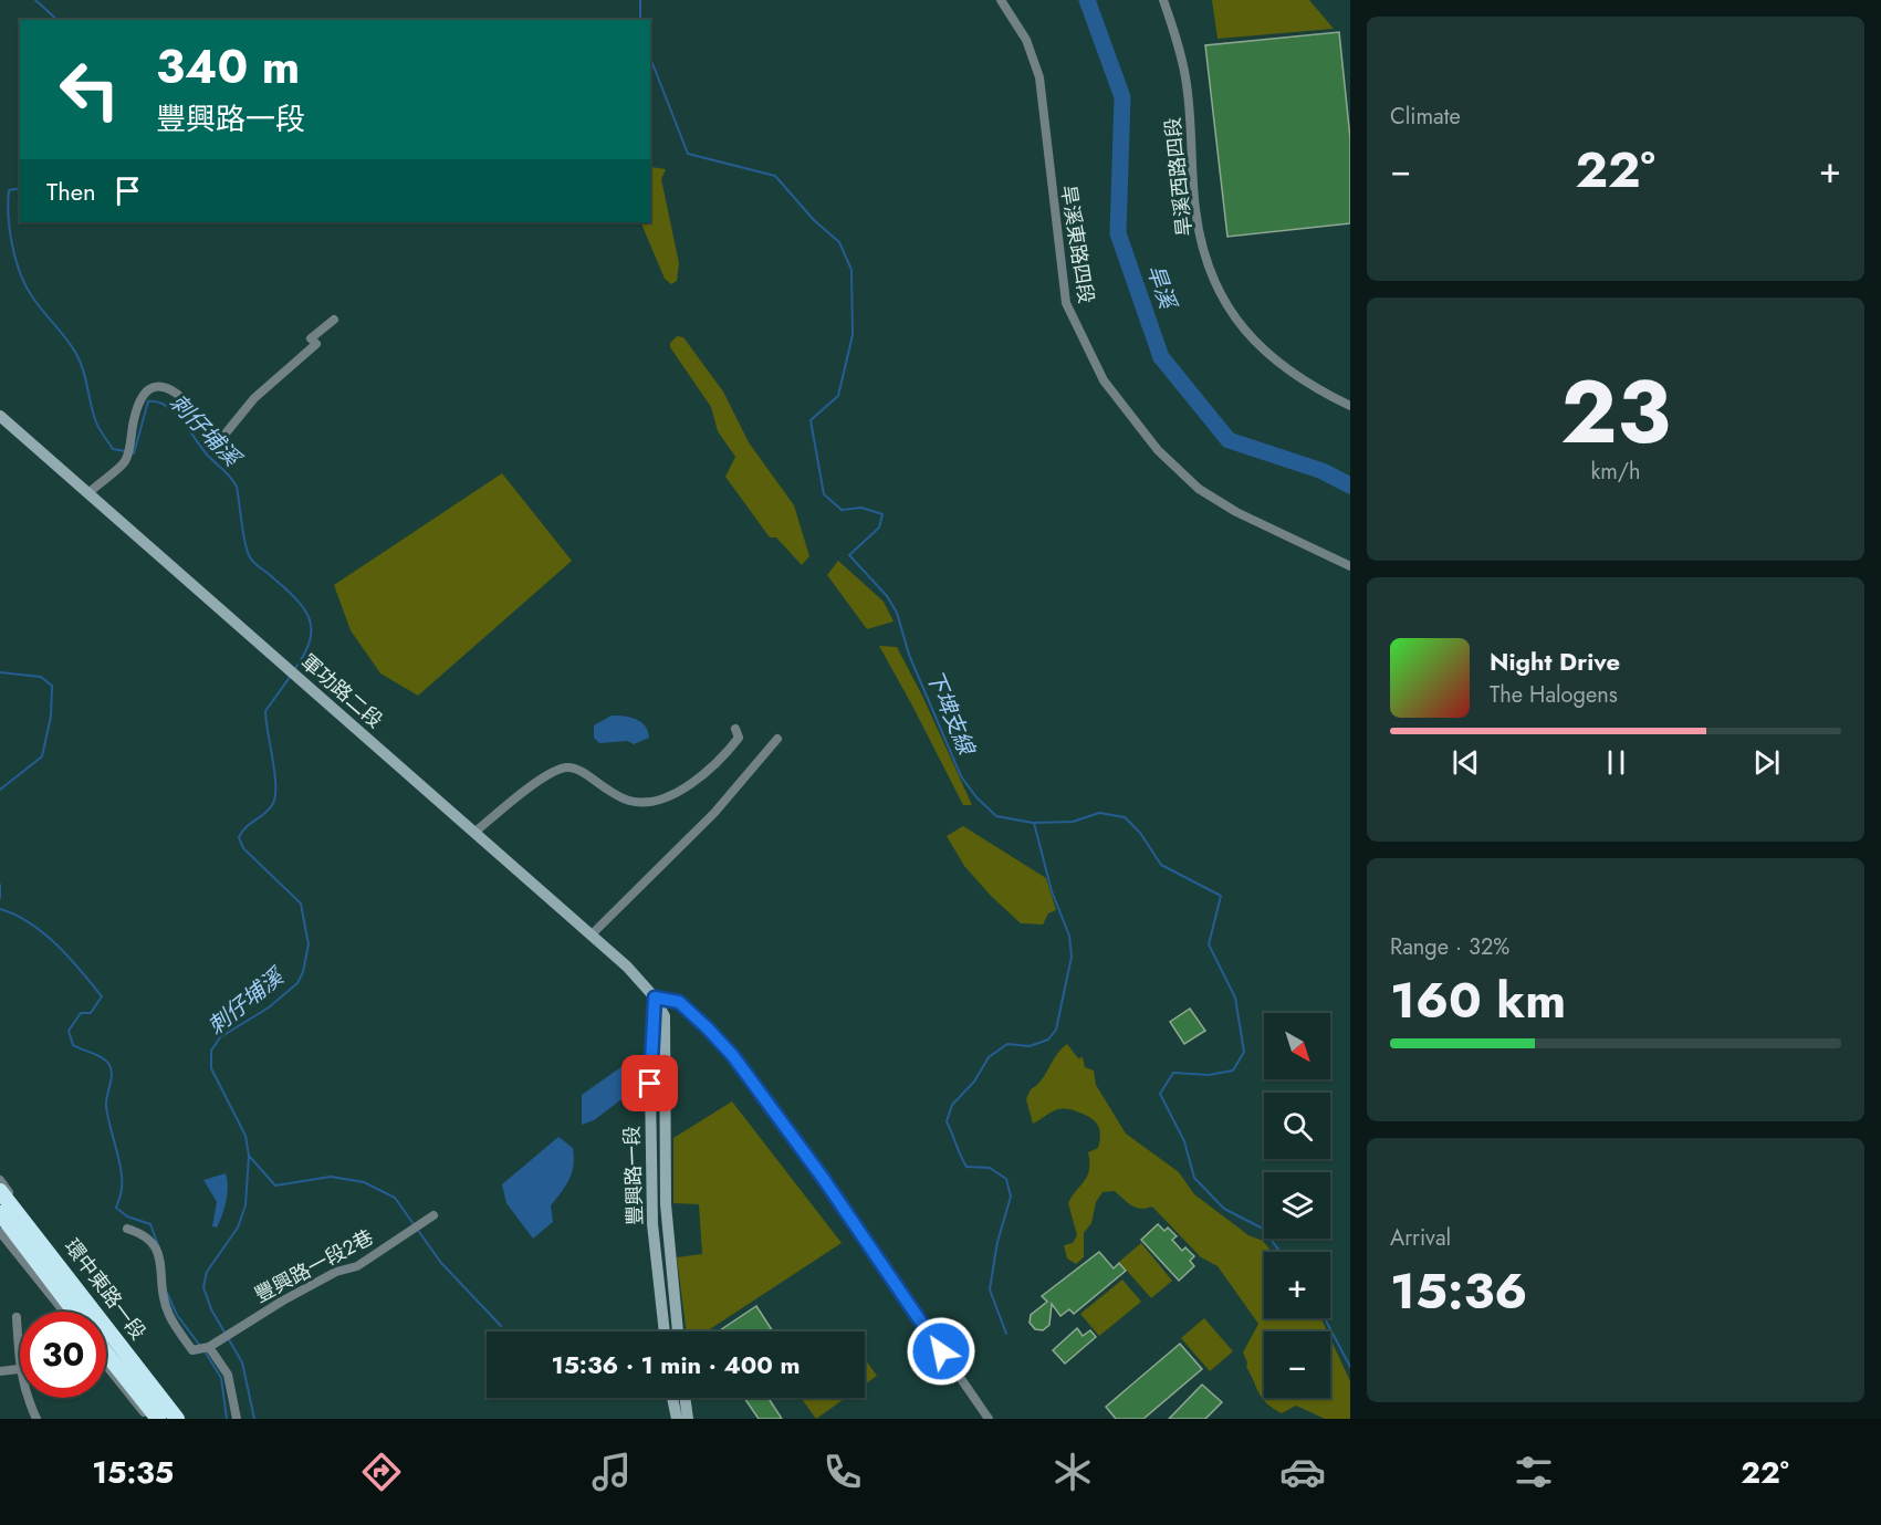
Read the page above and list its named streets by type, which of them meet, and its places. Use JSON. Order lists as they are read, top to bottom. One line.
{"streets":{"main road":["軍功路二段","豐興路一段"],"street":["旱溪西路四段","旱溪東路四段","豐興路一段2巷","環中東路一段"]},"crossings":[["軍功路二段","豐興路一段"]],"water":["旱溪","刺仔埔溪","下埤支線"],"north":"bottom right","page":{"tile":["Climate",["23","km/h"],["Range · 32%","160 km"],["Arrival","15:36"]],"turn":["340 m","豐興路一段"],"heat":["−","22°","+"],"then":"Then","song":["Night Drive","The Halogens"],"map_buttons":["+","−"],"limit":"30","trip":"15:36 · 1 min · 400 m","tabs":["15:35","22°"]}}
